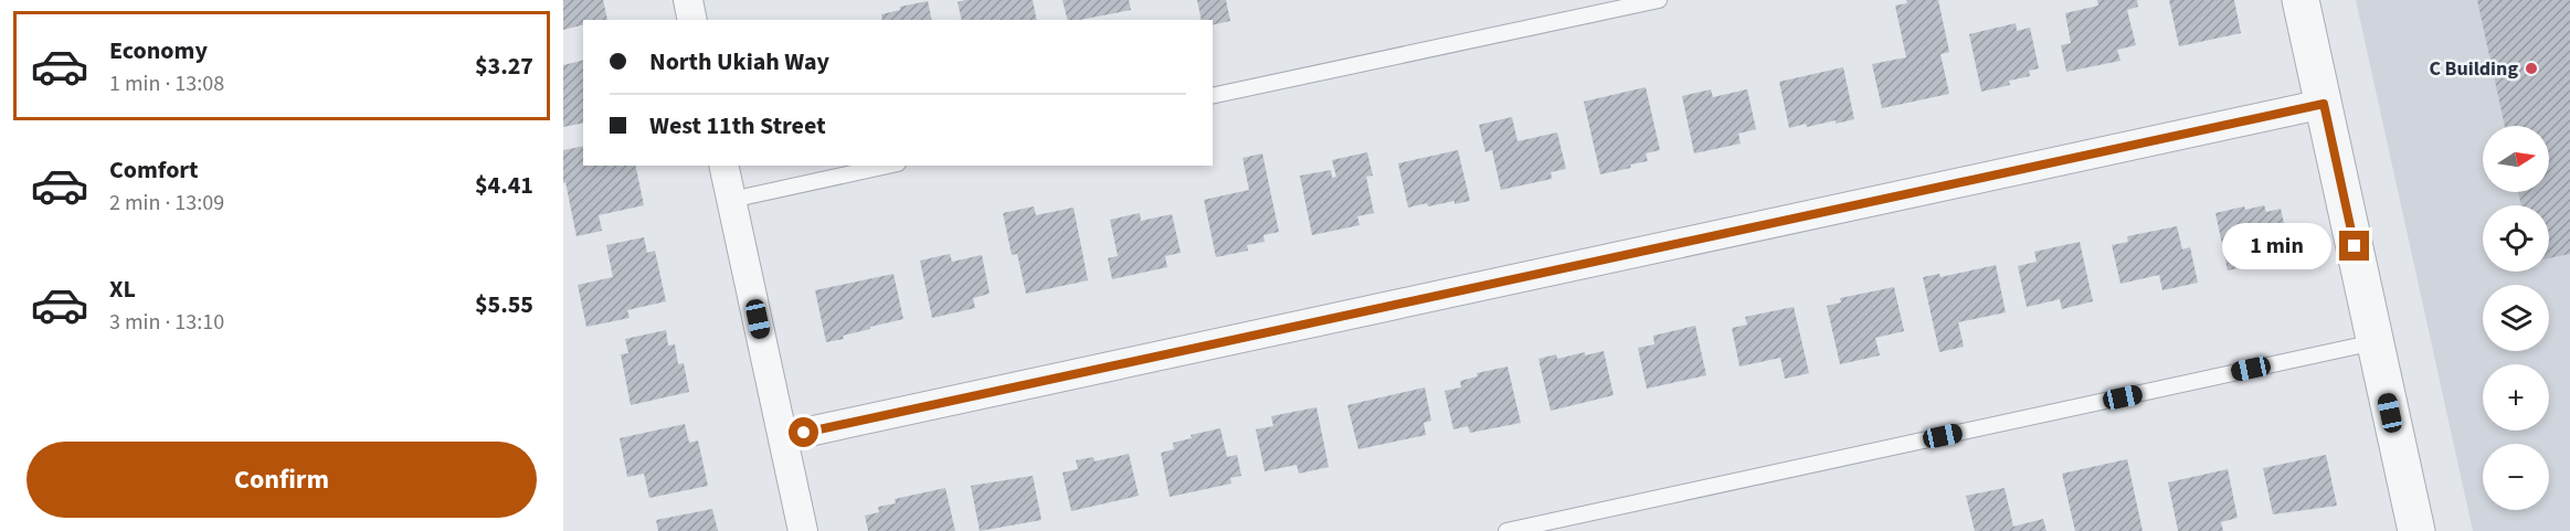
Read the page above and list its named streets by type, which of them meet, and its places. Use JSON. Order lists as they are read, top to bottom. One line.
{"places":["C Building"],"north":"right","page":{"list":[{"name":"Economy","note":"1 min · 13:08","value":"$3.27"},{"name":"Comfort","note":"2 min · 13:09","value":"$4.41"},{"name":"XL","note":"3 min · 13:10","value":"$5.55"}],"banner":["North Ukiah Way","West 11th Street"],"map_buttons":["+","−"],"bubble":"1 min","buttons":"Confirm"}}
